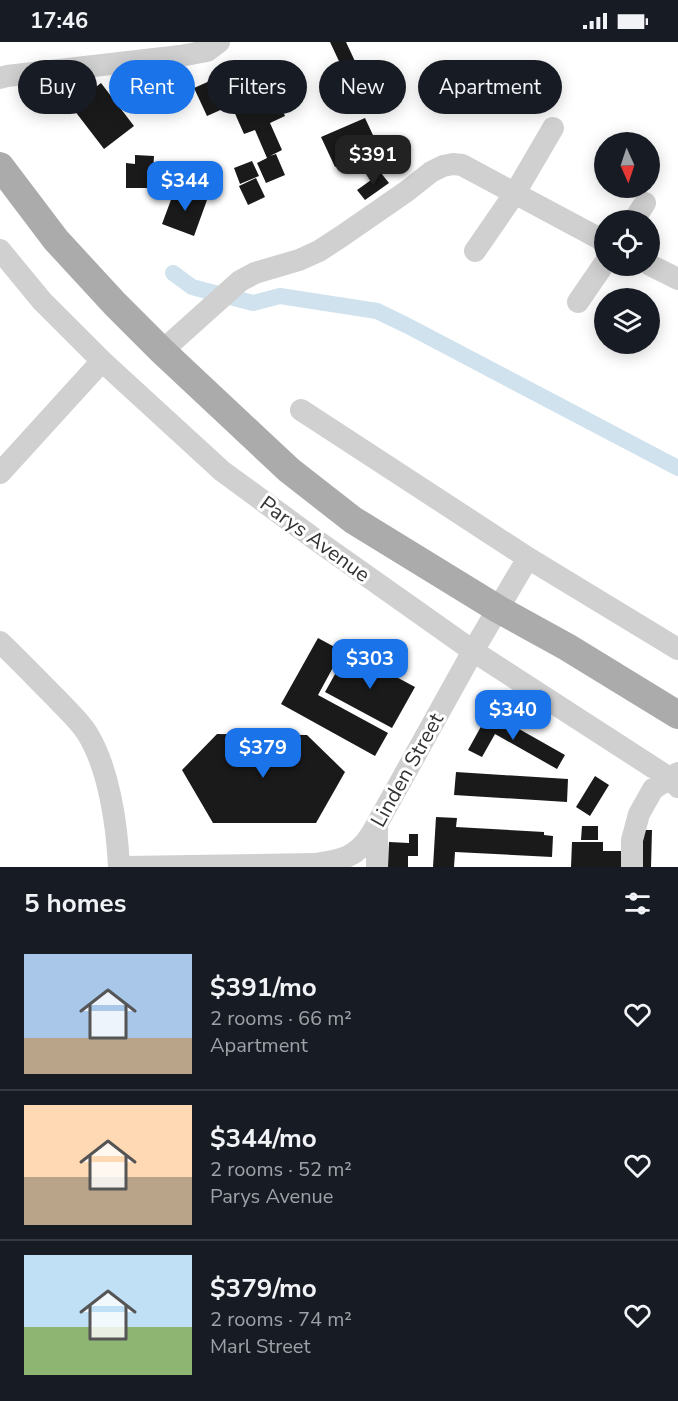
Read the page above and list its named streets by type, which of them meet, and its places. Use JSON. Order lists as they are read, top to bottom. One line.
{"streets":{"main road":["Parys Avenue"],"street":["Linden Street"]},"crossings":[["Parys Avenue","Linden Street"]],"north":"bottom","page":{"status":"17:46","chip":["Buy","Rent","Filters","New","Apartment"],"price":["$391","$344","$303","$340","$379"],"heading":"5 homes","list":[{"name":"$391/mo","note":"2 rooms · 66 m² · Apartment"},{"name":"$344/mo","note":"2 rooms · 52 m² · Parys Avenue"},{"name":"$379/mo","note":"2 rooms · 74 m² · Marl Street"}]}}
